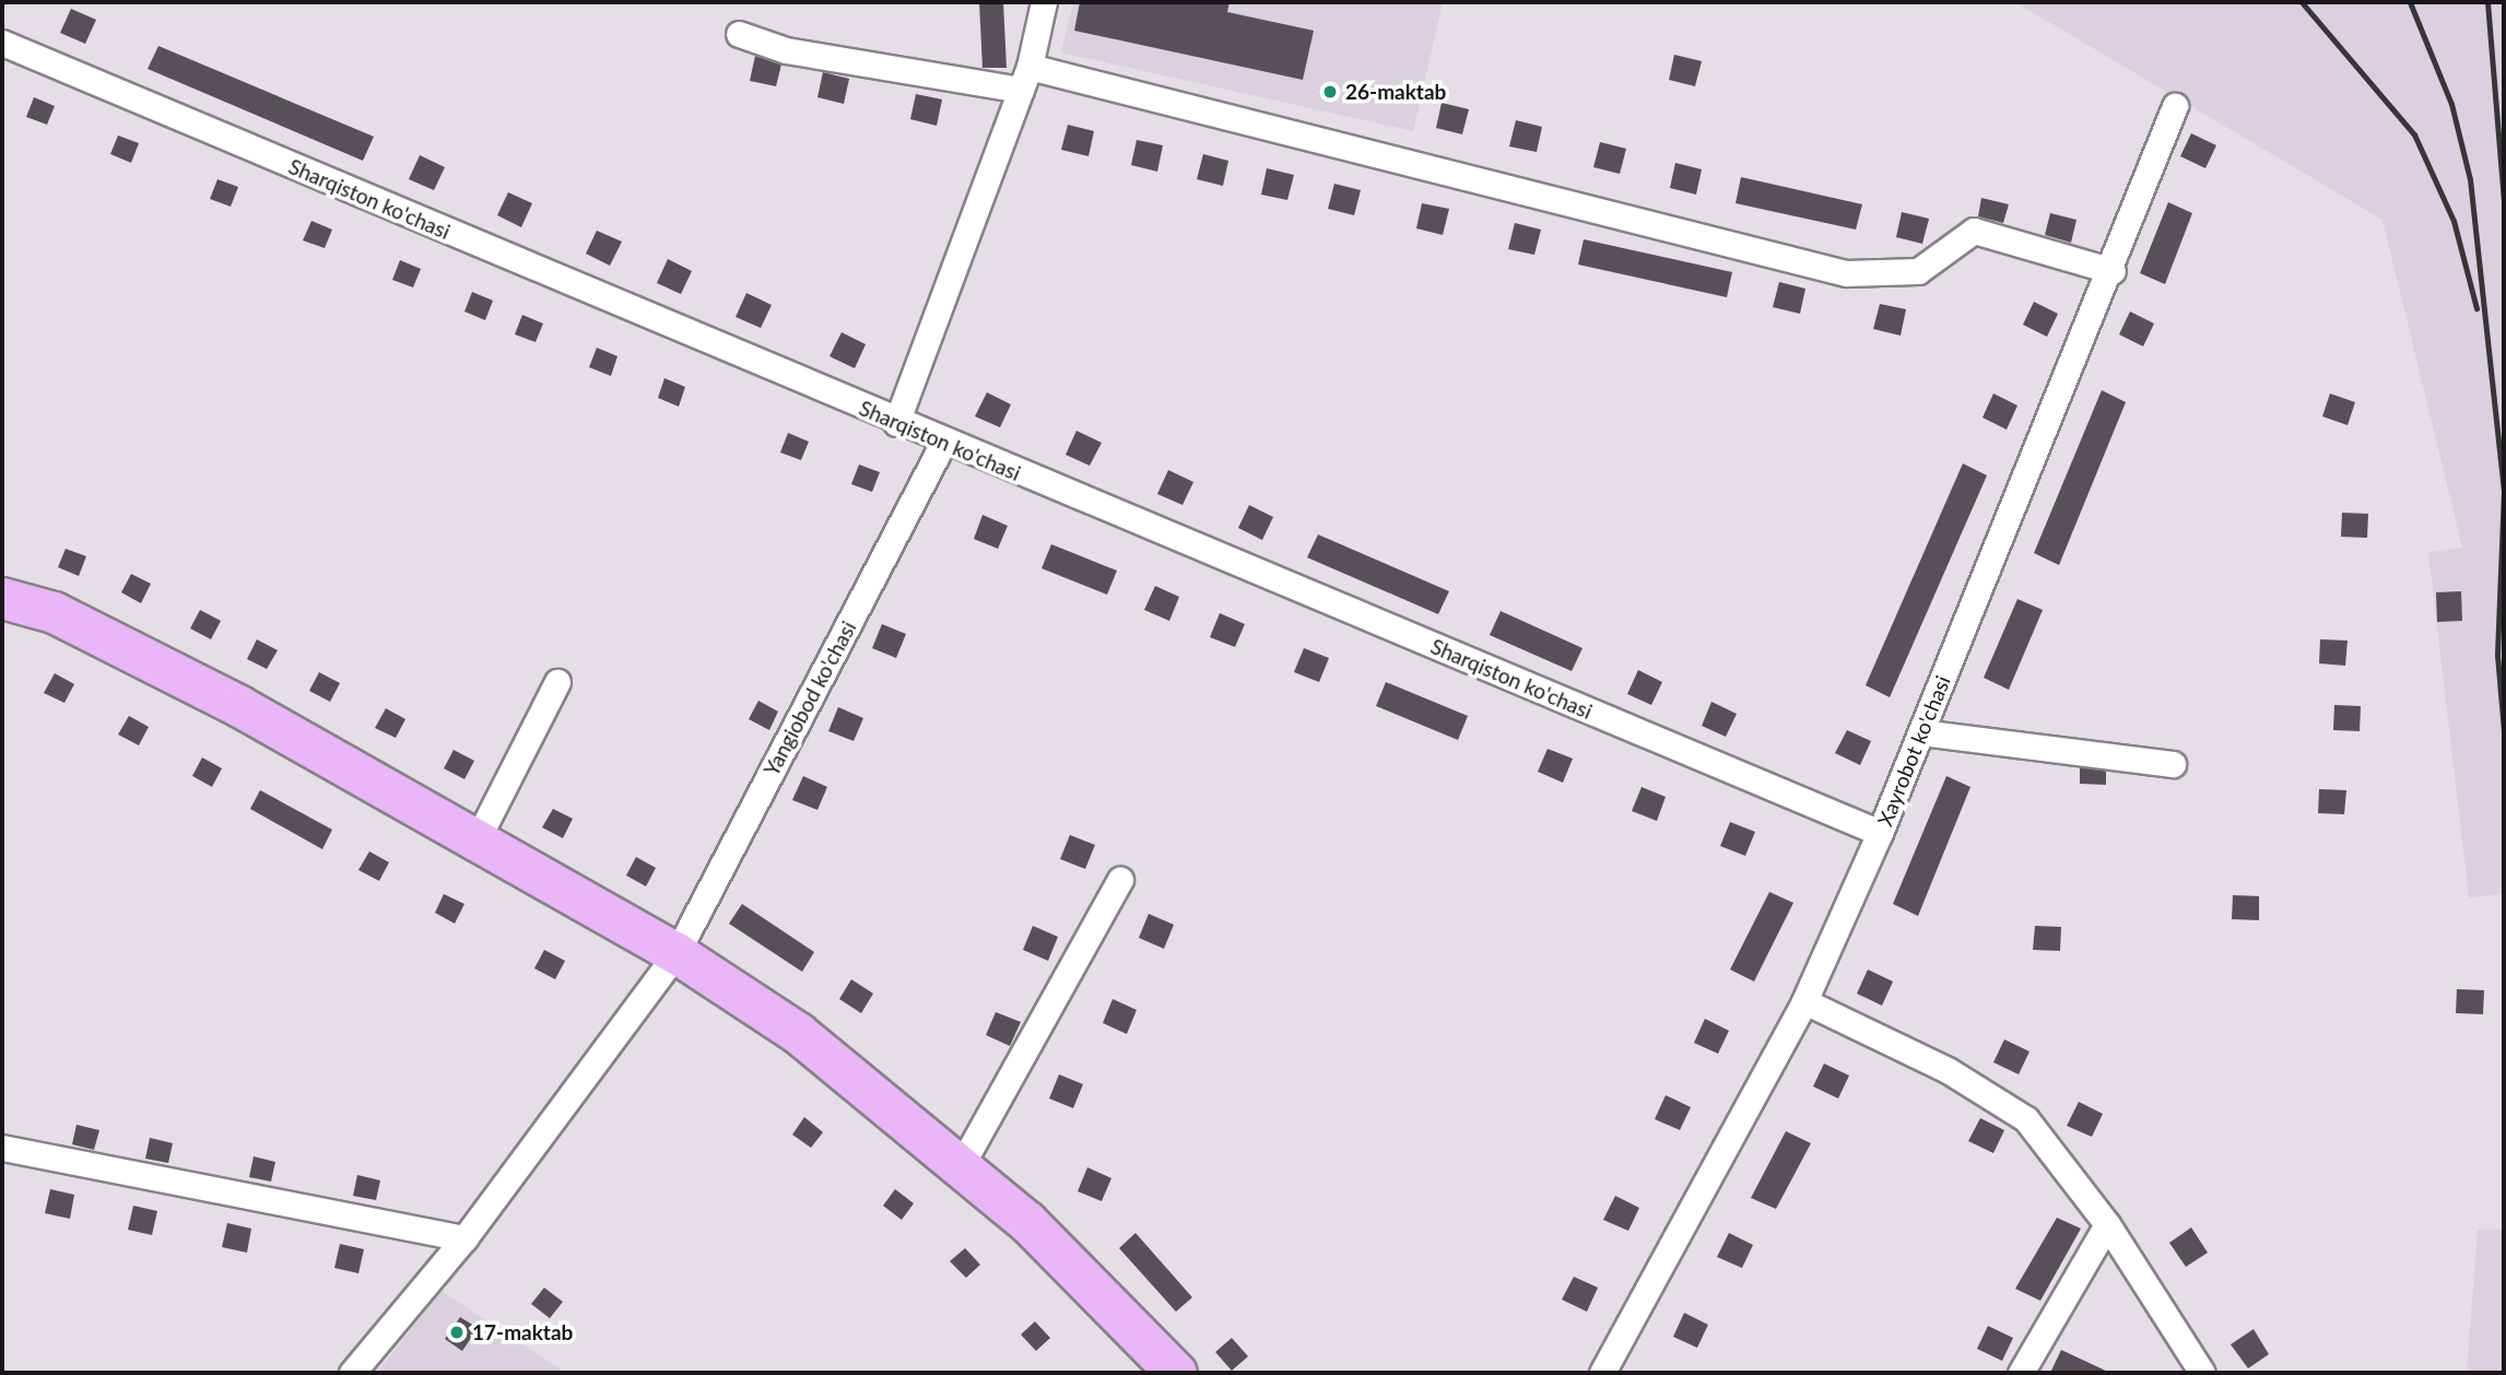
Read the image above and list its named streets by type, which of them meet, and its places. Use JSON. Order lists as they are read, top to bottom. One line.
{"streets":{"street":["Sharqiston ko'chasi","Yangiobod ko'chasi","Xayrobot ko'chasi"]},"crossings":[["Sharqiston ko'chasi","Yangiobod ko'chasi"],["Sharqiston ko'chasi","Xayrobot ko'chasi"]],"places":["26-maktab","17-maktab"]}
